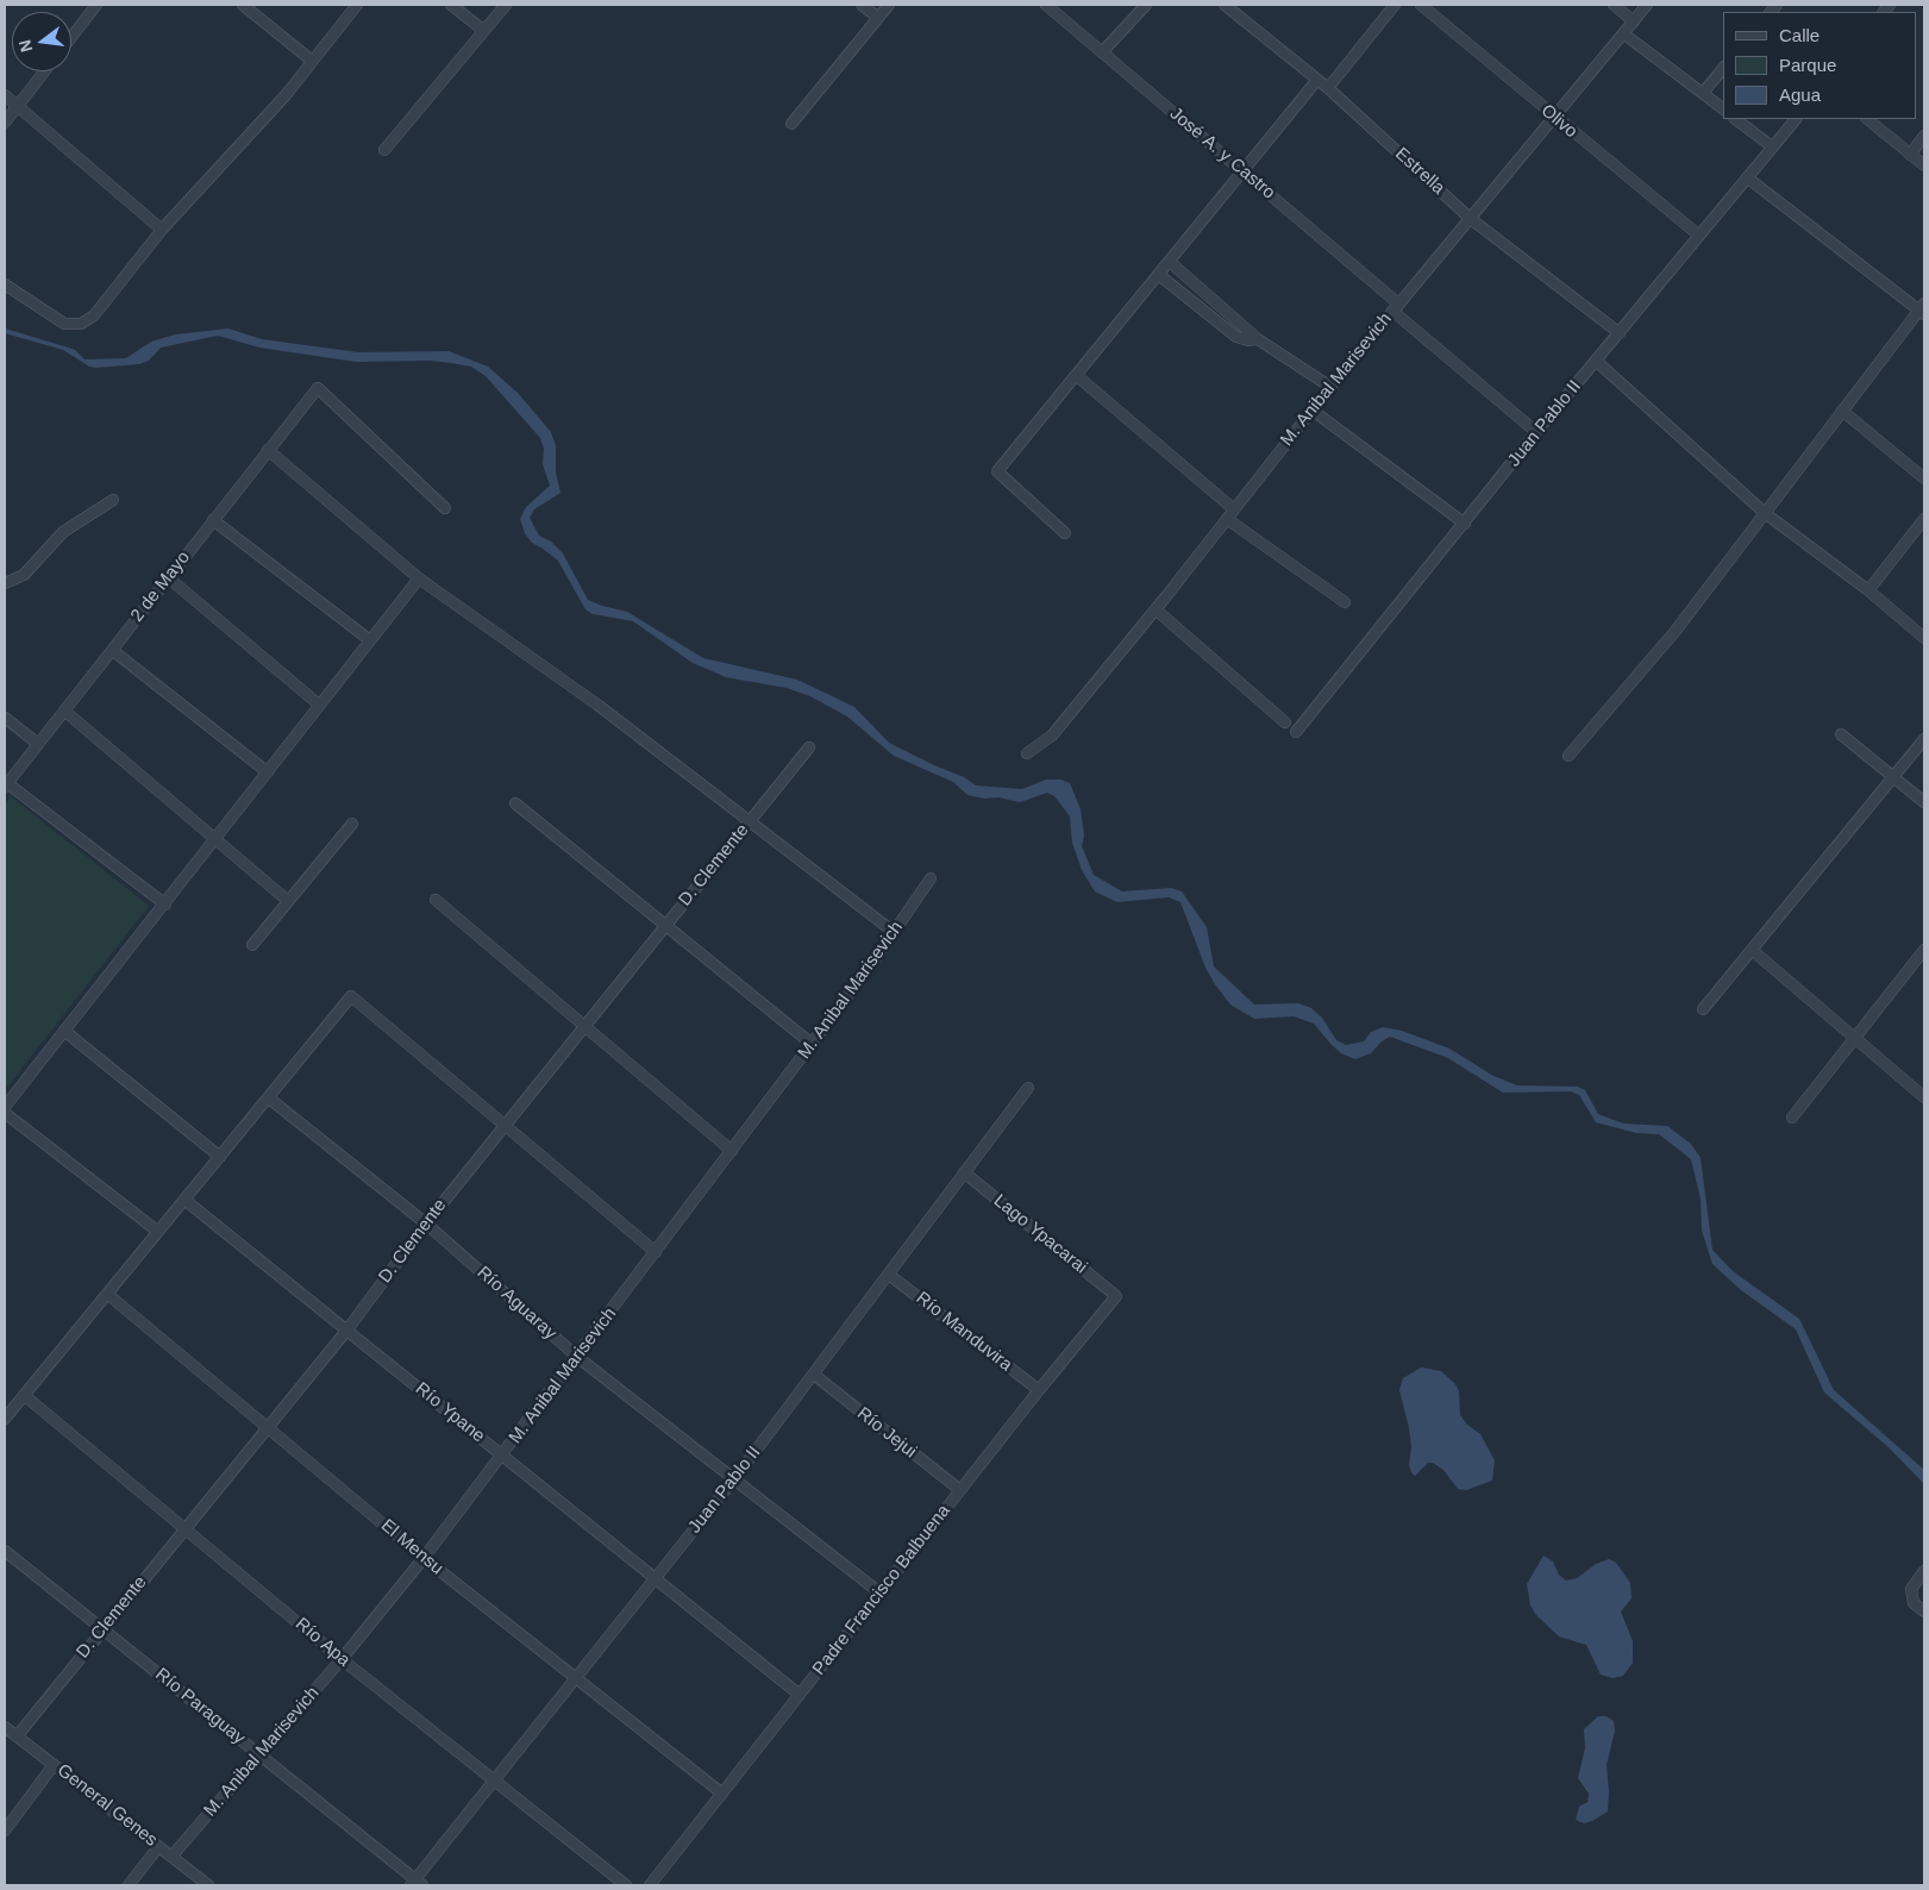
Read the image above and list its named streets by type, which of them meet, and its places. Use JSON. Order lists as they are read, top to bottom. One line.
{"streets":{"street":["Olivo","José A. y Castro","Estrella","M. Anibal Marisevich","Juan Pablo II","2 de Mayo","D. Clemente","Lago Ypacarai","Río Aguaray","Río Manduvira","Río Ypane","Río Jejui","El Mensu","Padre Francisco Balbuena","Río Apa","Río Paraguay","General Genes"]},"crossings":[["Olivo","M. Anibal Marisevich"],["Olivo","Juan Pablo II"],["José A. y Castro","M. Anibal Marisevich"],["José A. y Castro","Juan Pablo II"],["Estrella","M. Anibal Marisevich"],["Estrella","Juan Pablo II"],["M. Anibal Marisevich","Río Aguaray"],["M. Anibal Marisevich","Río Ypane"],["M. Anibal Marisevich","El Mensu"],["M. Anibal Marisevich","Río Apa"],["M. Anibal Marisevich","Río Paraguay"],["M. Anibal Marisevich","General Genes"],["Juan Pablo II","Lago Ypacarai"],["Juan Pablo II","Río Aguaray"],["Juan Pablo II","Río Manduvira"],["Juan Pablo II","Río Ypane"],["Juan Pablo II","Río Jejui"],["Juan Pablo II","El Mensu"],["Juan Pablo II","Río Apa"],["Juan Pablo II","Río Paraguay"],["D. Clemente","Río Aguaray"],["D. Clemente","Río Ypane"],["D. Clemente","El Mensu"],["D. Clemente","Río Apa"],["D. Clemente","Río Paraguay"],["D. Clemente","General Genes"],["Lago Ypacarai","Padre Francisco Balbuena"],["Río Aguaray","Padre Francisco Balbuena"],["Río Manduvira","Padre Francisco Balbuena"],["Río Ypane","Padre Francisco Balbuena"],["Río Jejui","Padre Francisco Balbuena"],["El Mensu","Padre Francisco Balbuena"]],"legend":["Calle","Parque","Agua"],"north":"left"}
